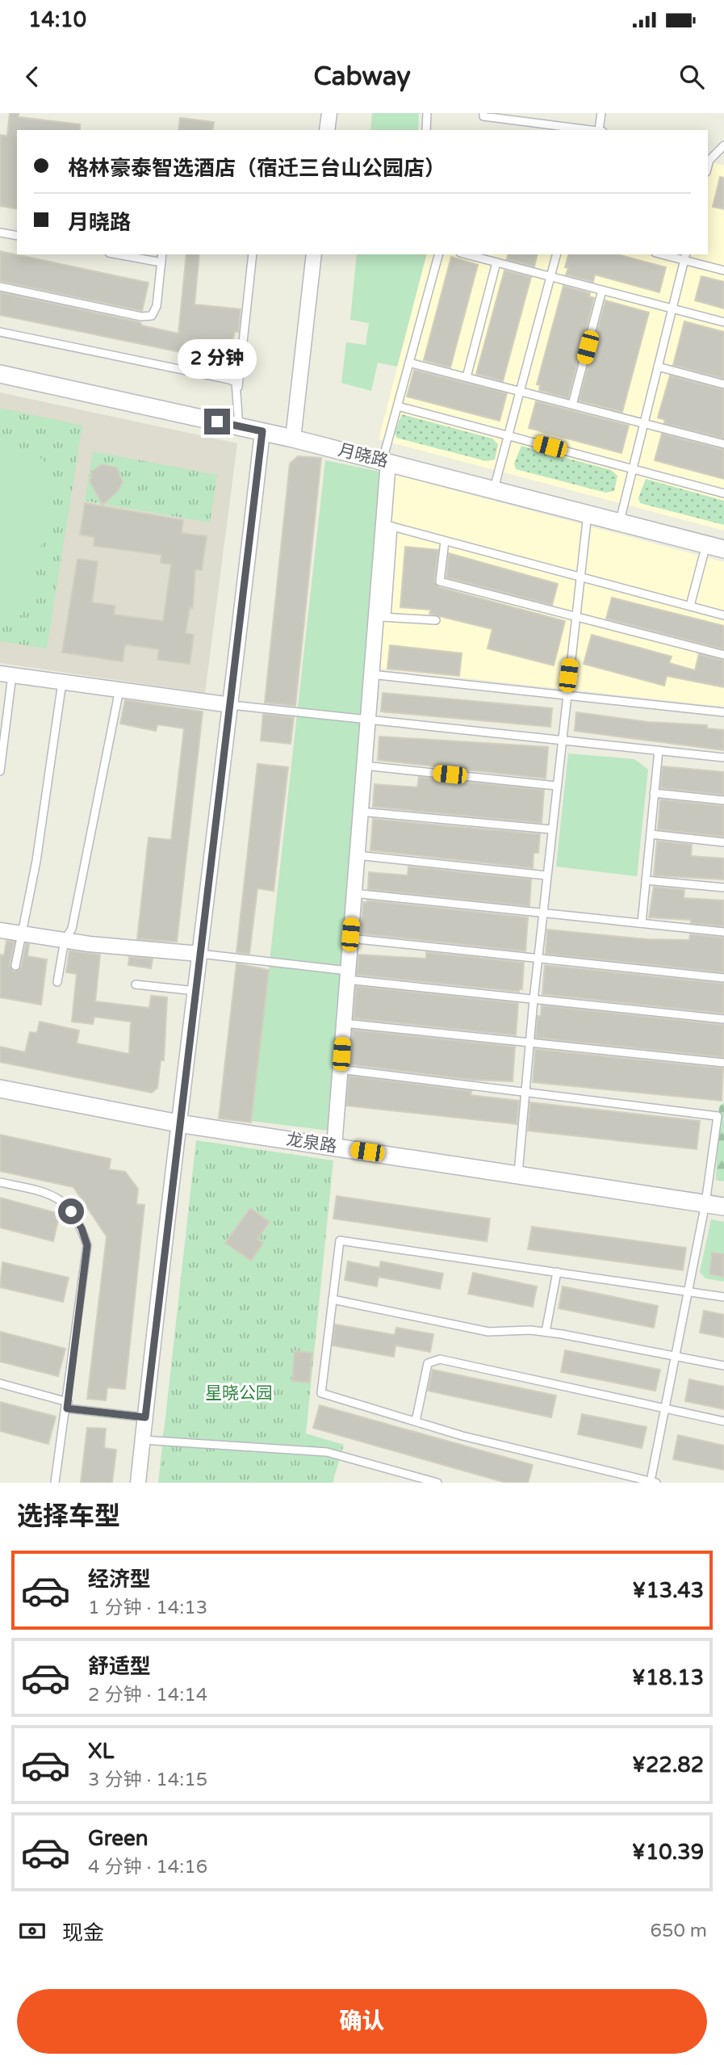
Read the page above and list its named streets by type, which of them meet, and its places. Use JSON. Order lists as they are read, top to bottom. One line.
{"streets":{"street":["月晓路","龙泉路"]},"parks":["星晓公园"],"page":{"status":"14:10","header":"Cabway","banner":["格林豪泰智选酒店（宿迁三台山公园店）","月晓路"],"bubble":"2 分钟","heading":"选择车型","list":[{"name":"经济型","note":"1 分钟 · 14:13","value":"¥13.43"},{"name":"舒适型","note":"2 分钟 · 14:14","value":"¥18.13"},{"name":"XL","note":"3 分钟 · 14:15","value":"¥22.82"},{"name":"Green","note":"4 分钟 · 14:16","value":"¥10.39"}],"pay":["现金","650 m"],"buttons":"确认"}}
